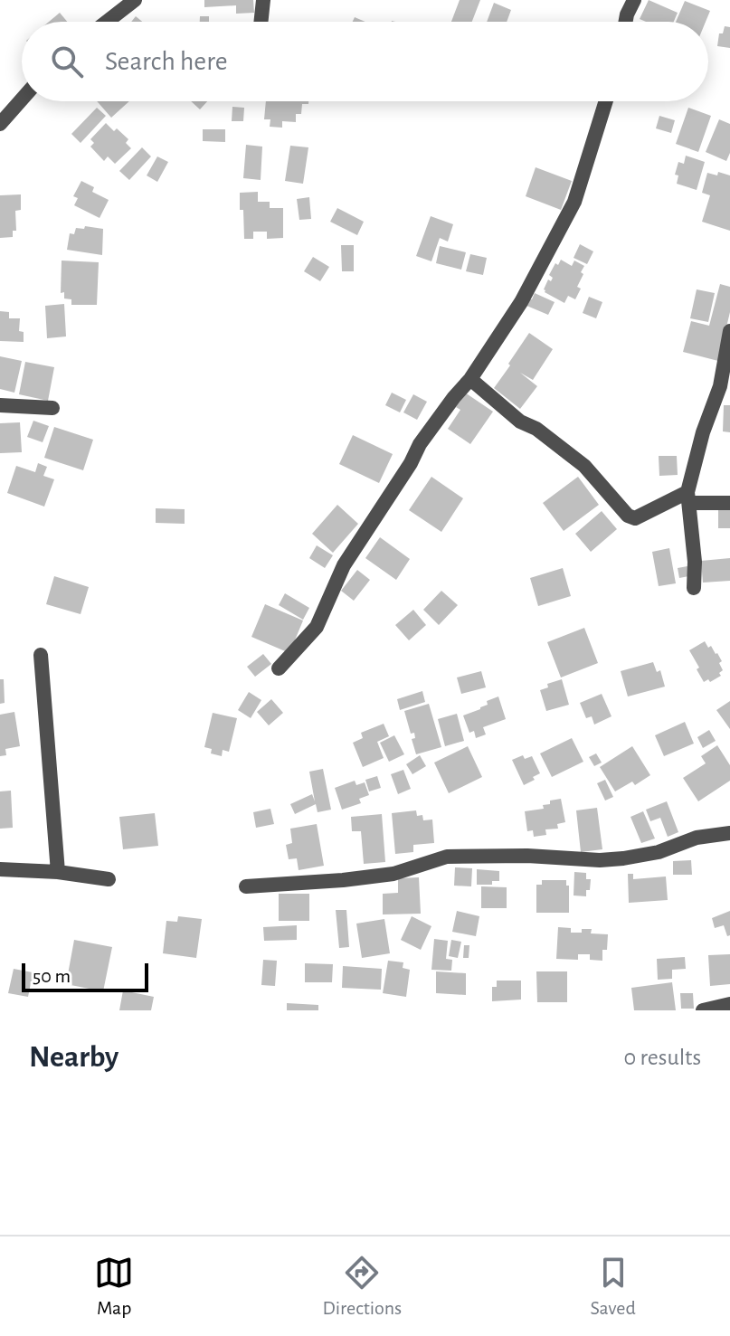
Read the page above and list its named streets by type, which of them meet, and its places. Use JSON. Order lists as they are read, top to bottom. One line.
{"scale_bar":"50 m","page":{"search":"Search here","scale":"50 m","heading":["Nearby","0 results"],"nav":["Map","Directions","Saved"]}}
